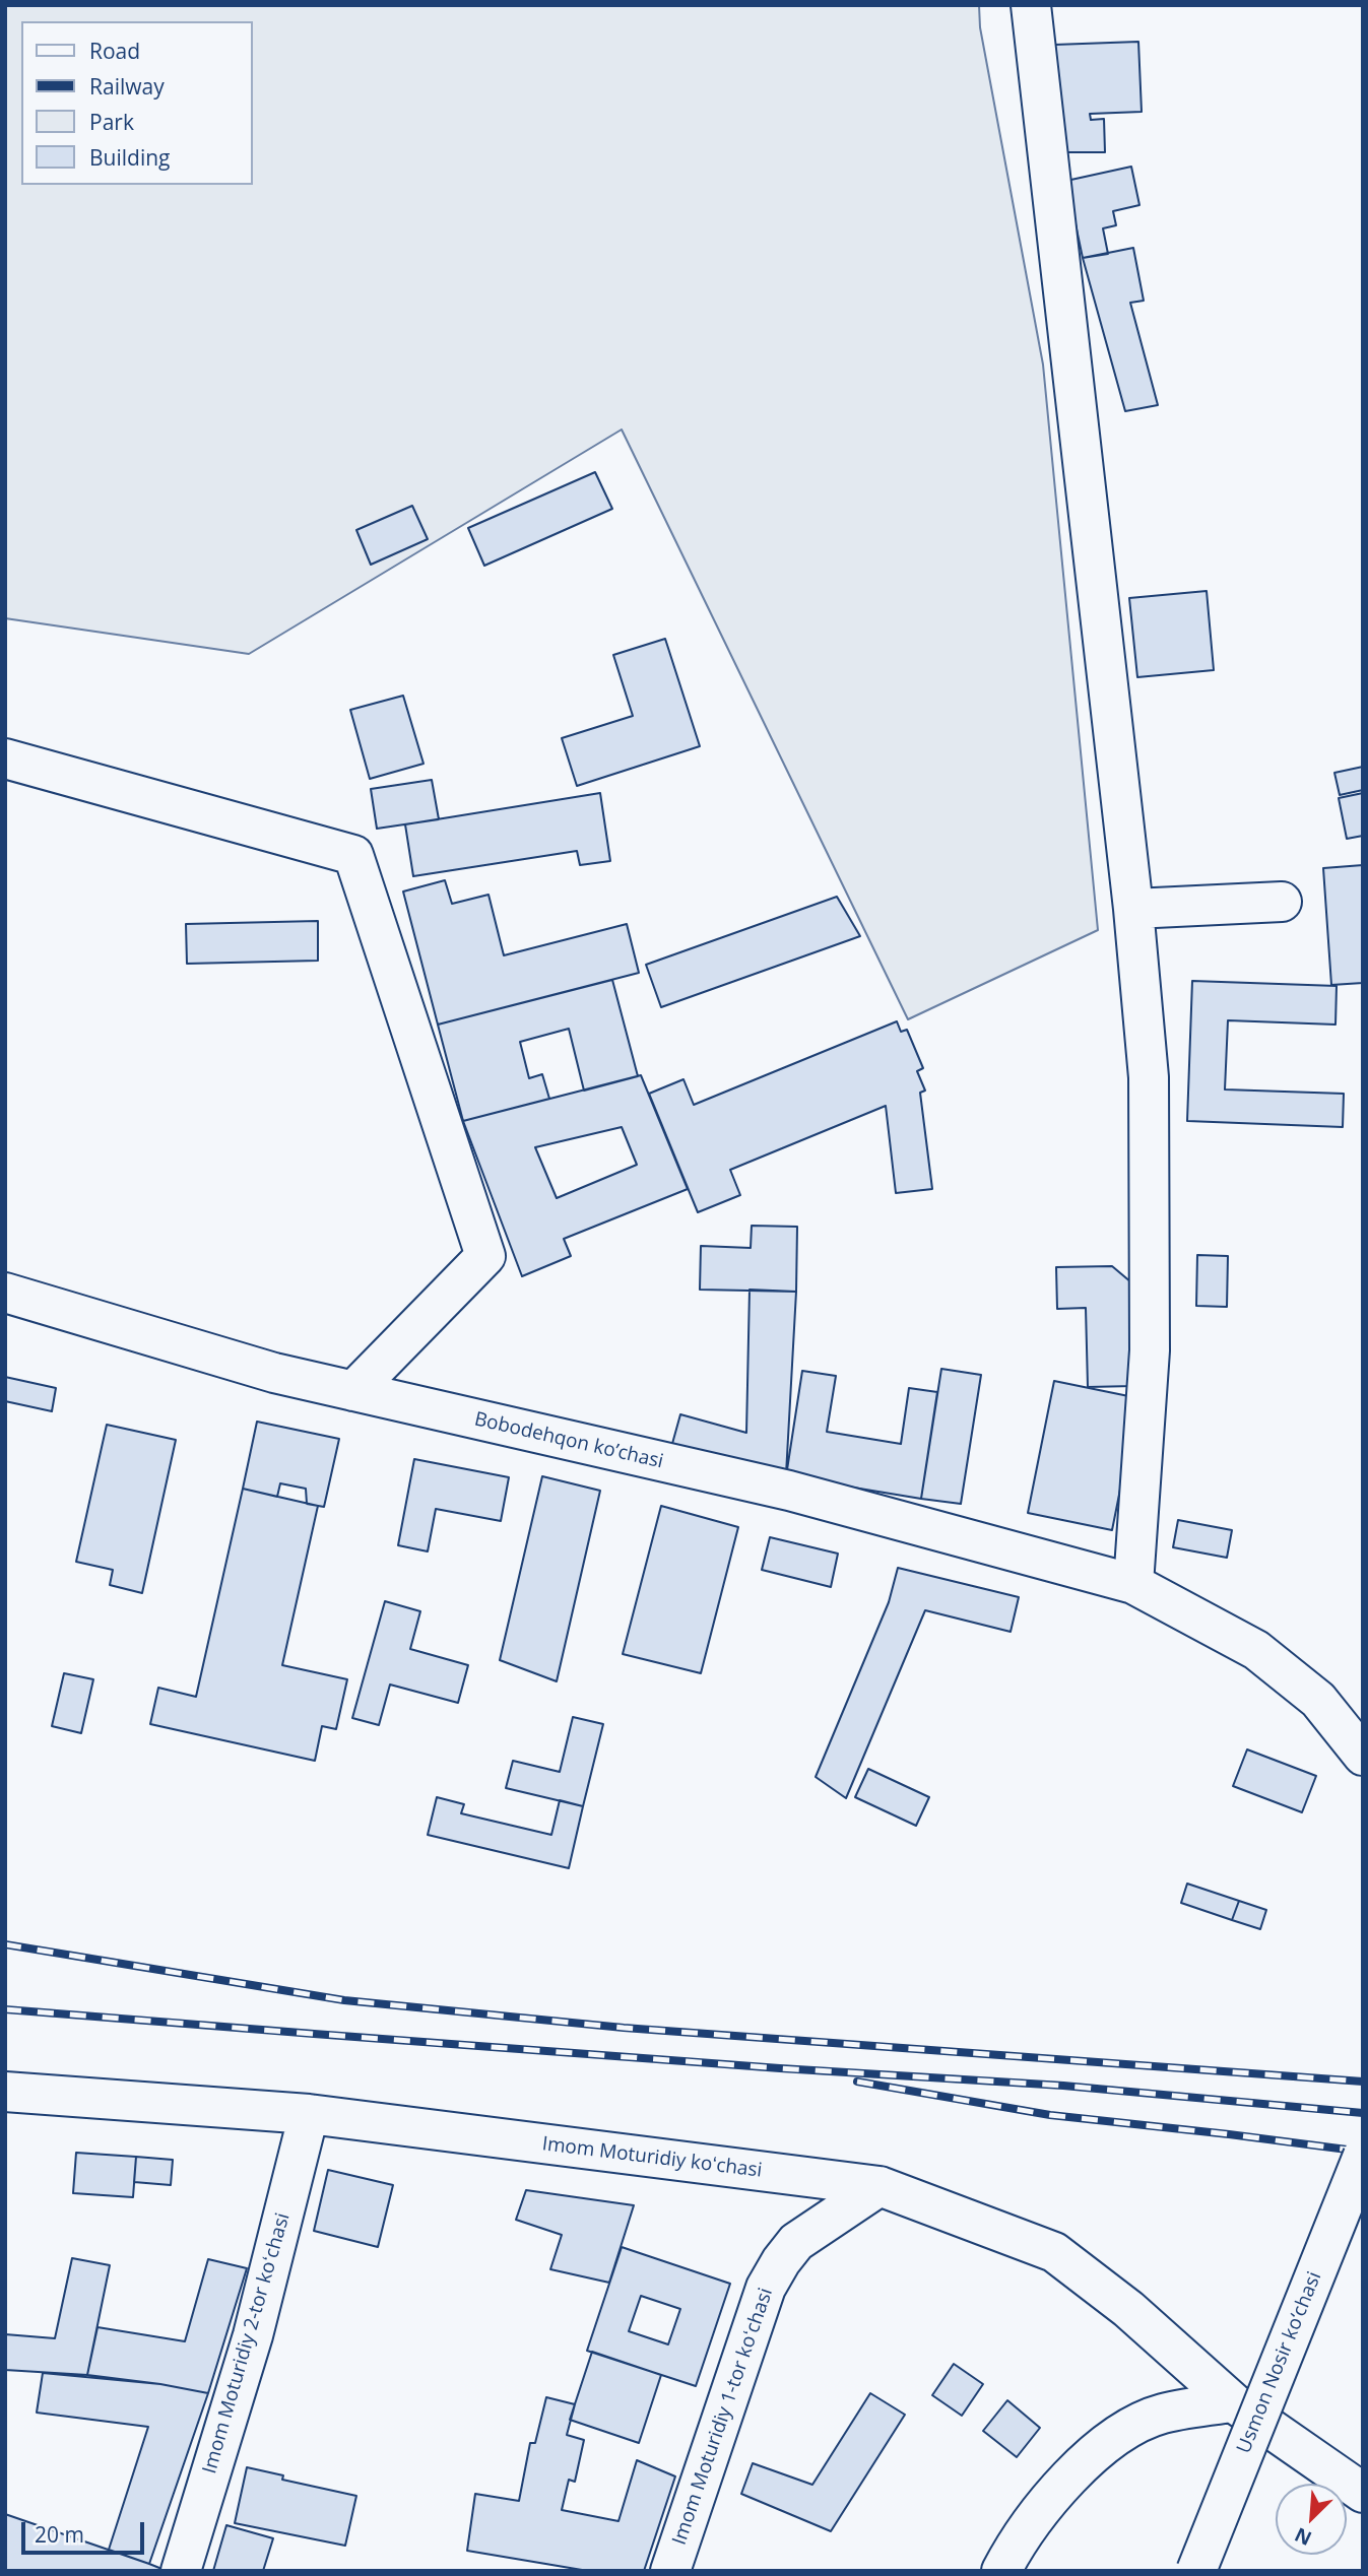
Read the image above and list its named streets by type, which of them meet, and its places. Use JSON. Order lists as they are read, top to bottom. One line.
{"streets":{"street":["Bobodehqon koʼchasi","Imom Moturidiy koʻchasi","Imom Moturidiy 2-tor koʻchasi","Usmon Nosir ko‘chasi","Imom Moturidiy 1-tor koʻchasi"]},"crossings":[["Imom Moturidiy koʻchasi","Imom Moturidiy 2-tor koʻchasi"],["Imom Moturidiy koʻchasi","Imom Moturidiy 1-tor koʻchasi"]],"legend":["Road","Railway","Park","Building"],"scale_bar":"20 m","north":"bottom left"}
